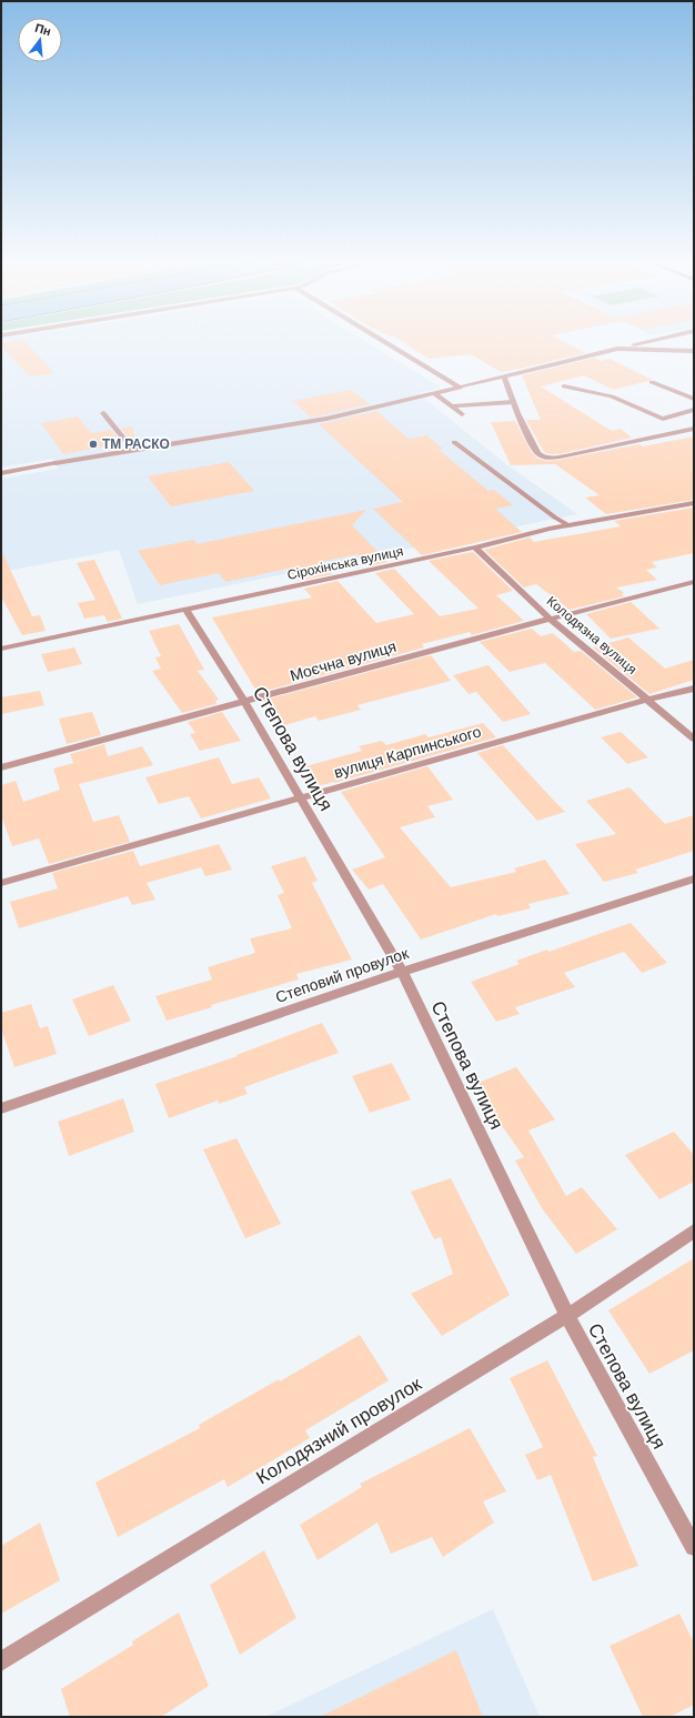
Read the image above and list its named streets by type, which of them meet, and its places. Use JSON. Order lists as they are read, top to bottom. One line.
{"streets":{"street":["Сірохінська вулиця","Колодязна вулиця","Моєчна вулиця","Степова вулиця","вулиця Карпинського","Степовий провулок","Колодязний провулок"]},"crossings":[["Сірохінська вулиця","Колодязна вулиця"],["Сірохінська вулиця","Степова вулиця"],["Колодязна вулиця","Моєчна вулиця"],["Колодязна вулиця","вулиця Карпинського"],["Моєчна вулиця","Степова вулиця"],["Степова вулиця","вулиця Карпинського"],["Степова вулиця","Степовий провулок"],["Степова вулиця","Колодязний провулок"]],"places":["ТМ РАСКО"],"north":"top"}
